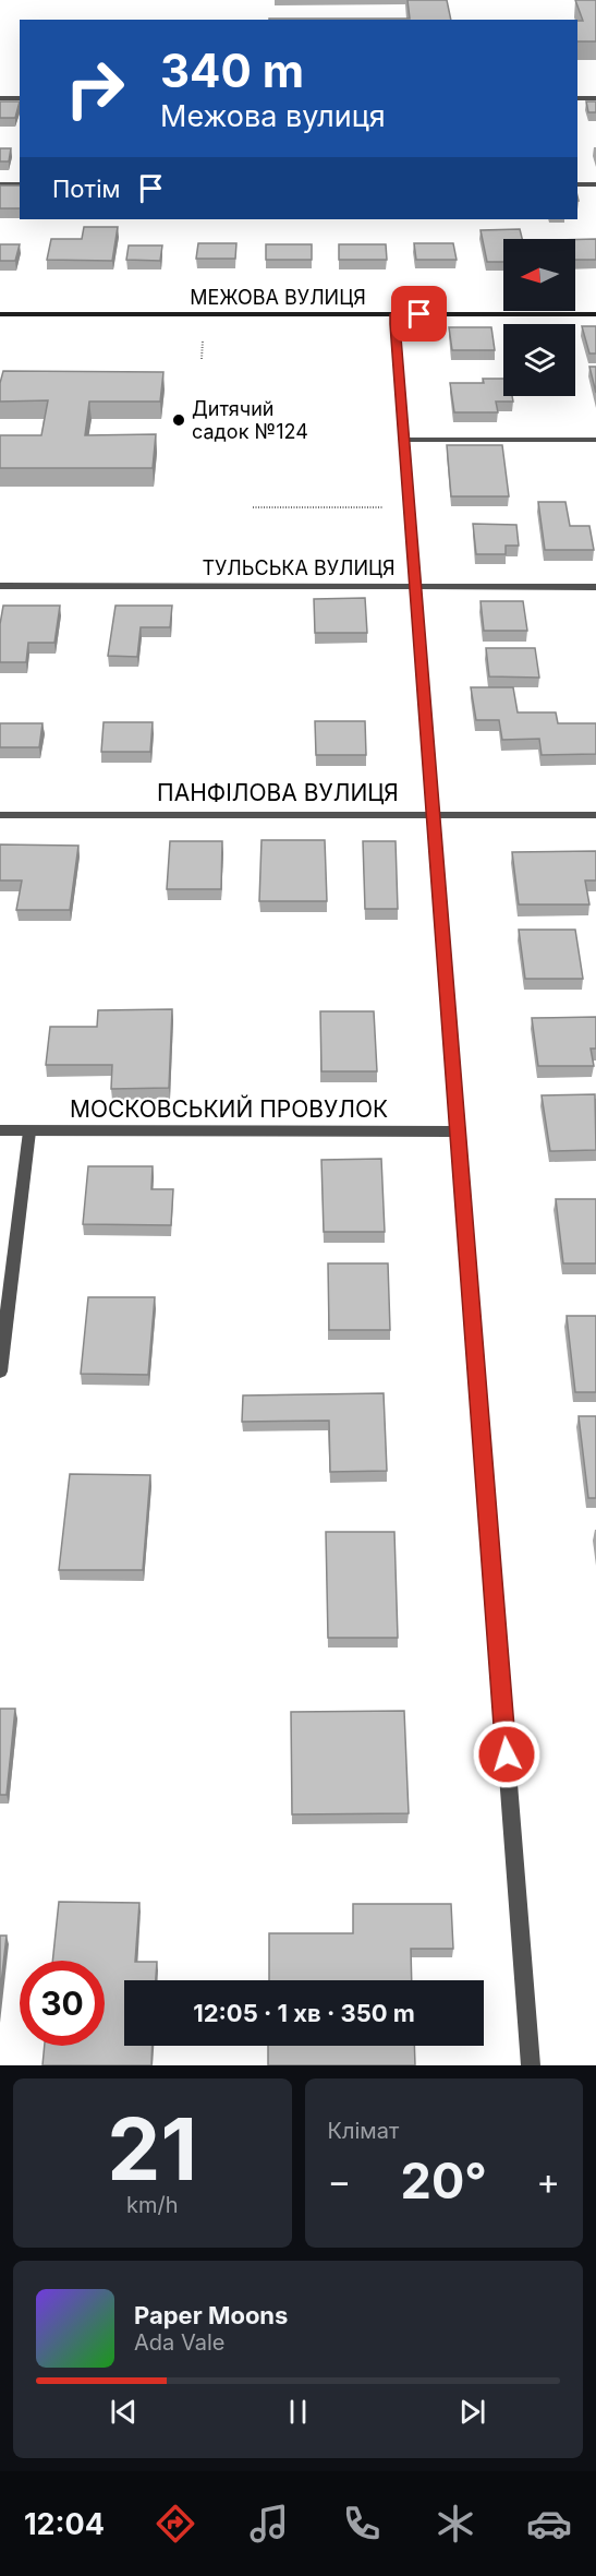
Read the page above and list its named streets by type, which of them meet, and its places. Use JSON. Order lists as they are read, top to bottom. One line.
{"streets":{"street":["МЕЖОВА ВУЛИЦЯ","ТУЛЬСЬКА ВУЛИЦЯ","ПАНФІЛОВА ВУЛИЦЯ","МОСКОВСЬКИЙ ПРОВУЛОК"]},"places":["Дитячий садок №124"],"north":"left","page":{"turn":["340 m","Межова вулиця"],"then":"Потім","limit":"30","trip":"12:05 · 1 хв · 350 m","tile":[["21","km/h"],"Клімат"],"heat":["−","20°","+"],"song":["Paper Moons","Ada Vale"],"tabs":"12:04"}}
